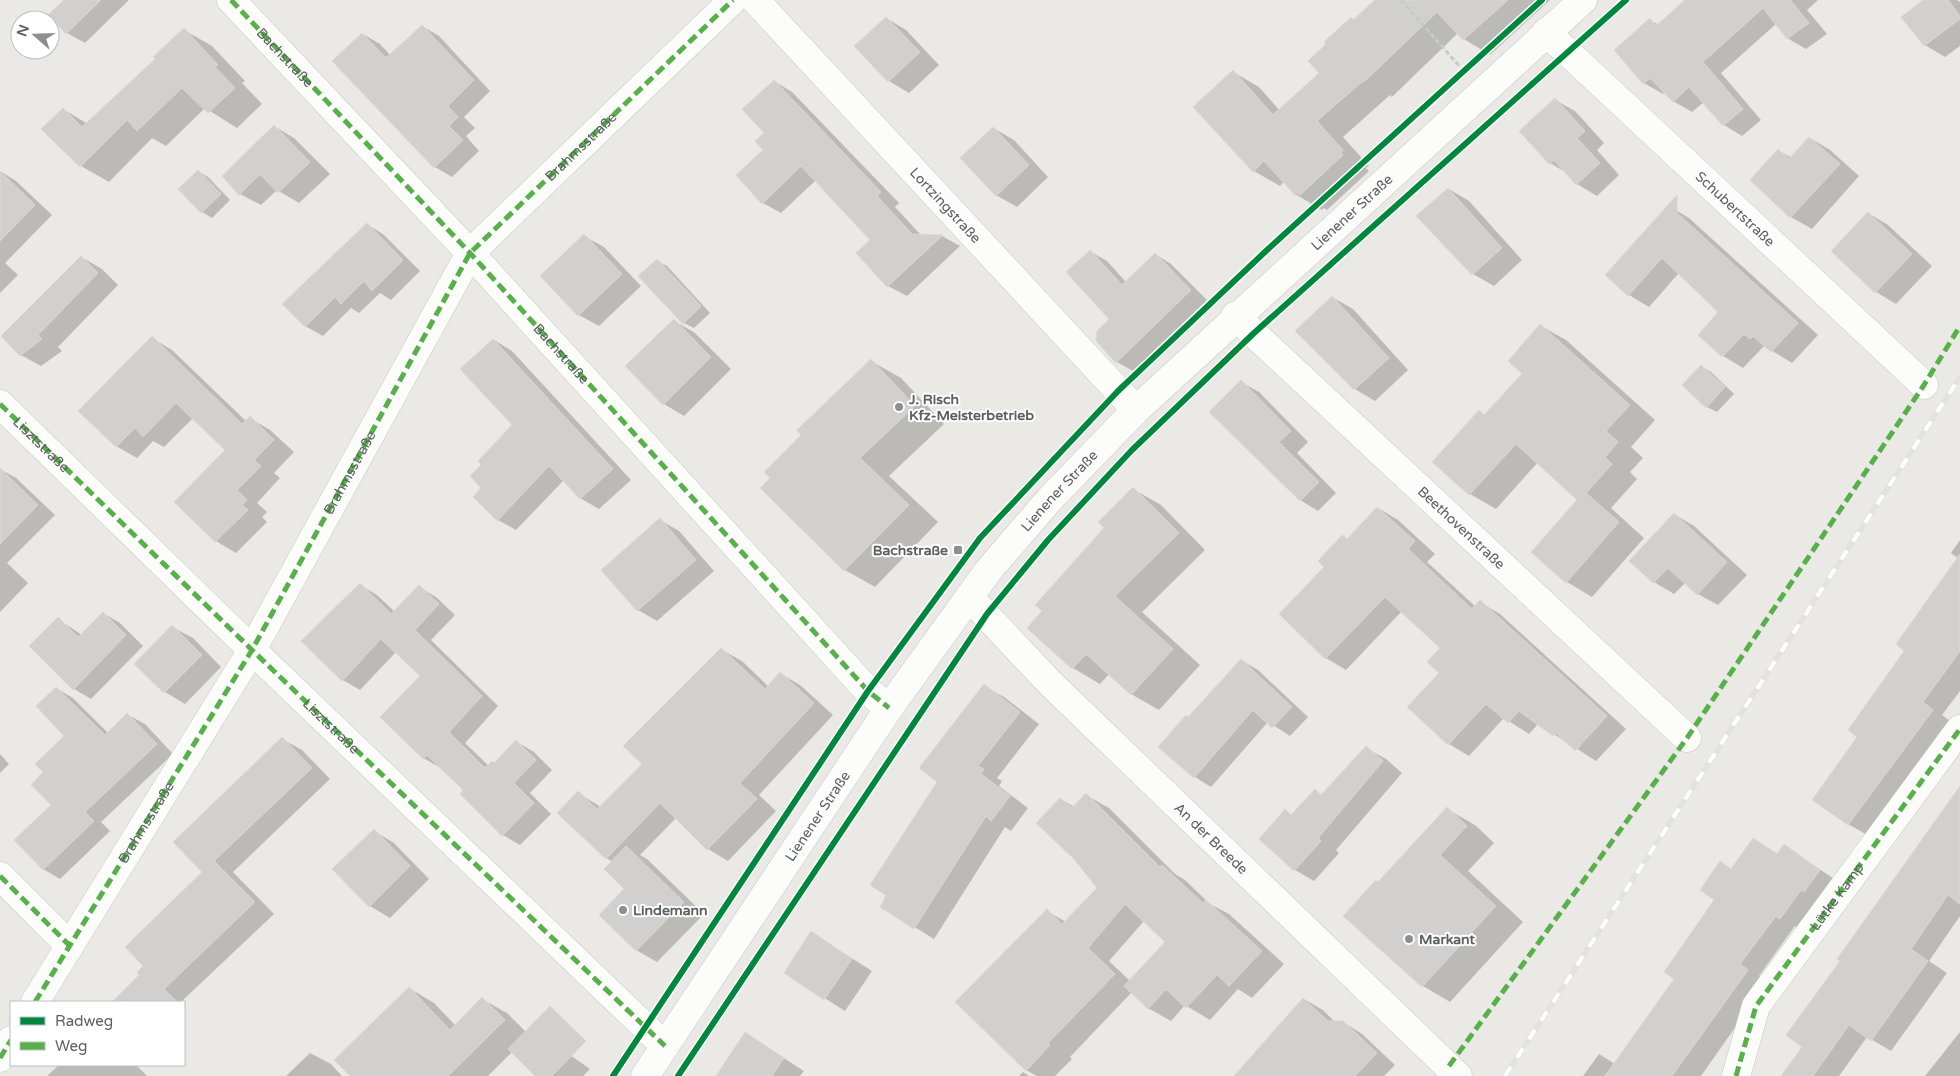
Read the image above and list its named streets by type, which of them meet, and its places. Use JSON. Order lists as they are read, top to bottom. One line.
{"streets":{"street":["Bachstraße","Brahmsstraße","Lortzingstraße","Schubertstraße","Lienener Straße","Lisztstraße","Beethovenstraße","An der Breede","Lütke Kamp"]},"crossings":[["Bachstraße","Brahmsstraße"],["Bachstraße","Lienener Straße"],["Brahmsstraße","Lisztstraße"],["Lortzingstraße","Lienener Straße"],["Schubertstraße","Lienener Straße"],["Lienener Straße","Lisztstraße"],["Lienener Straße","Beethovenstraße"],["Lienener Straße","An der Breede"]],"places":{"other":["J. Risch Kfz-Meisterbetrieb","Lindemann","Markant"],"transit":["Bachstraße"]},"legend":["Radweg","Weg"],"north":"left"}
